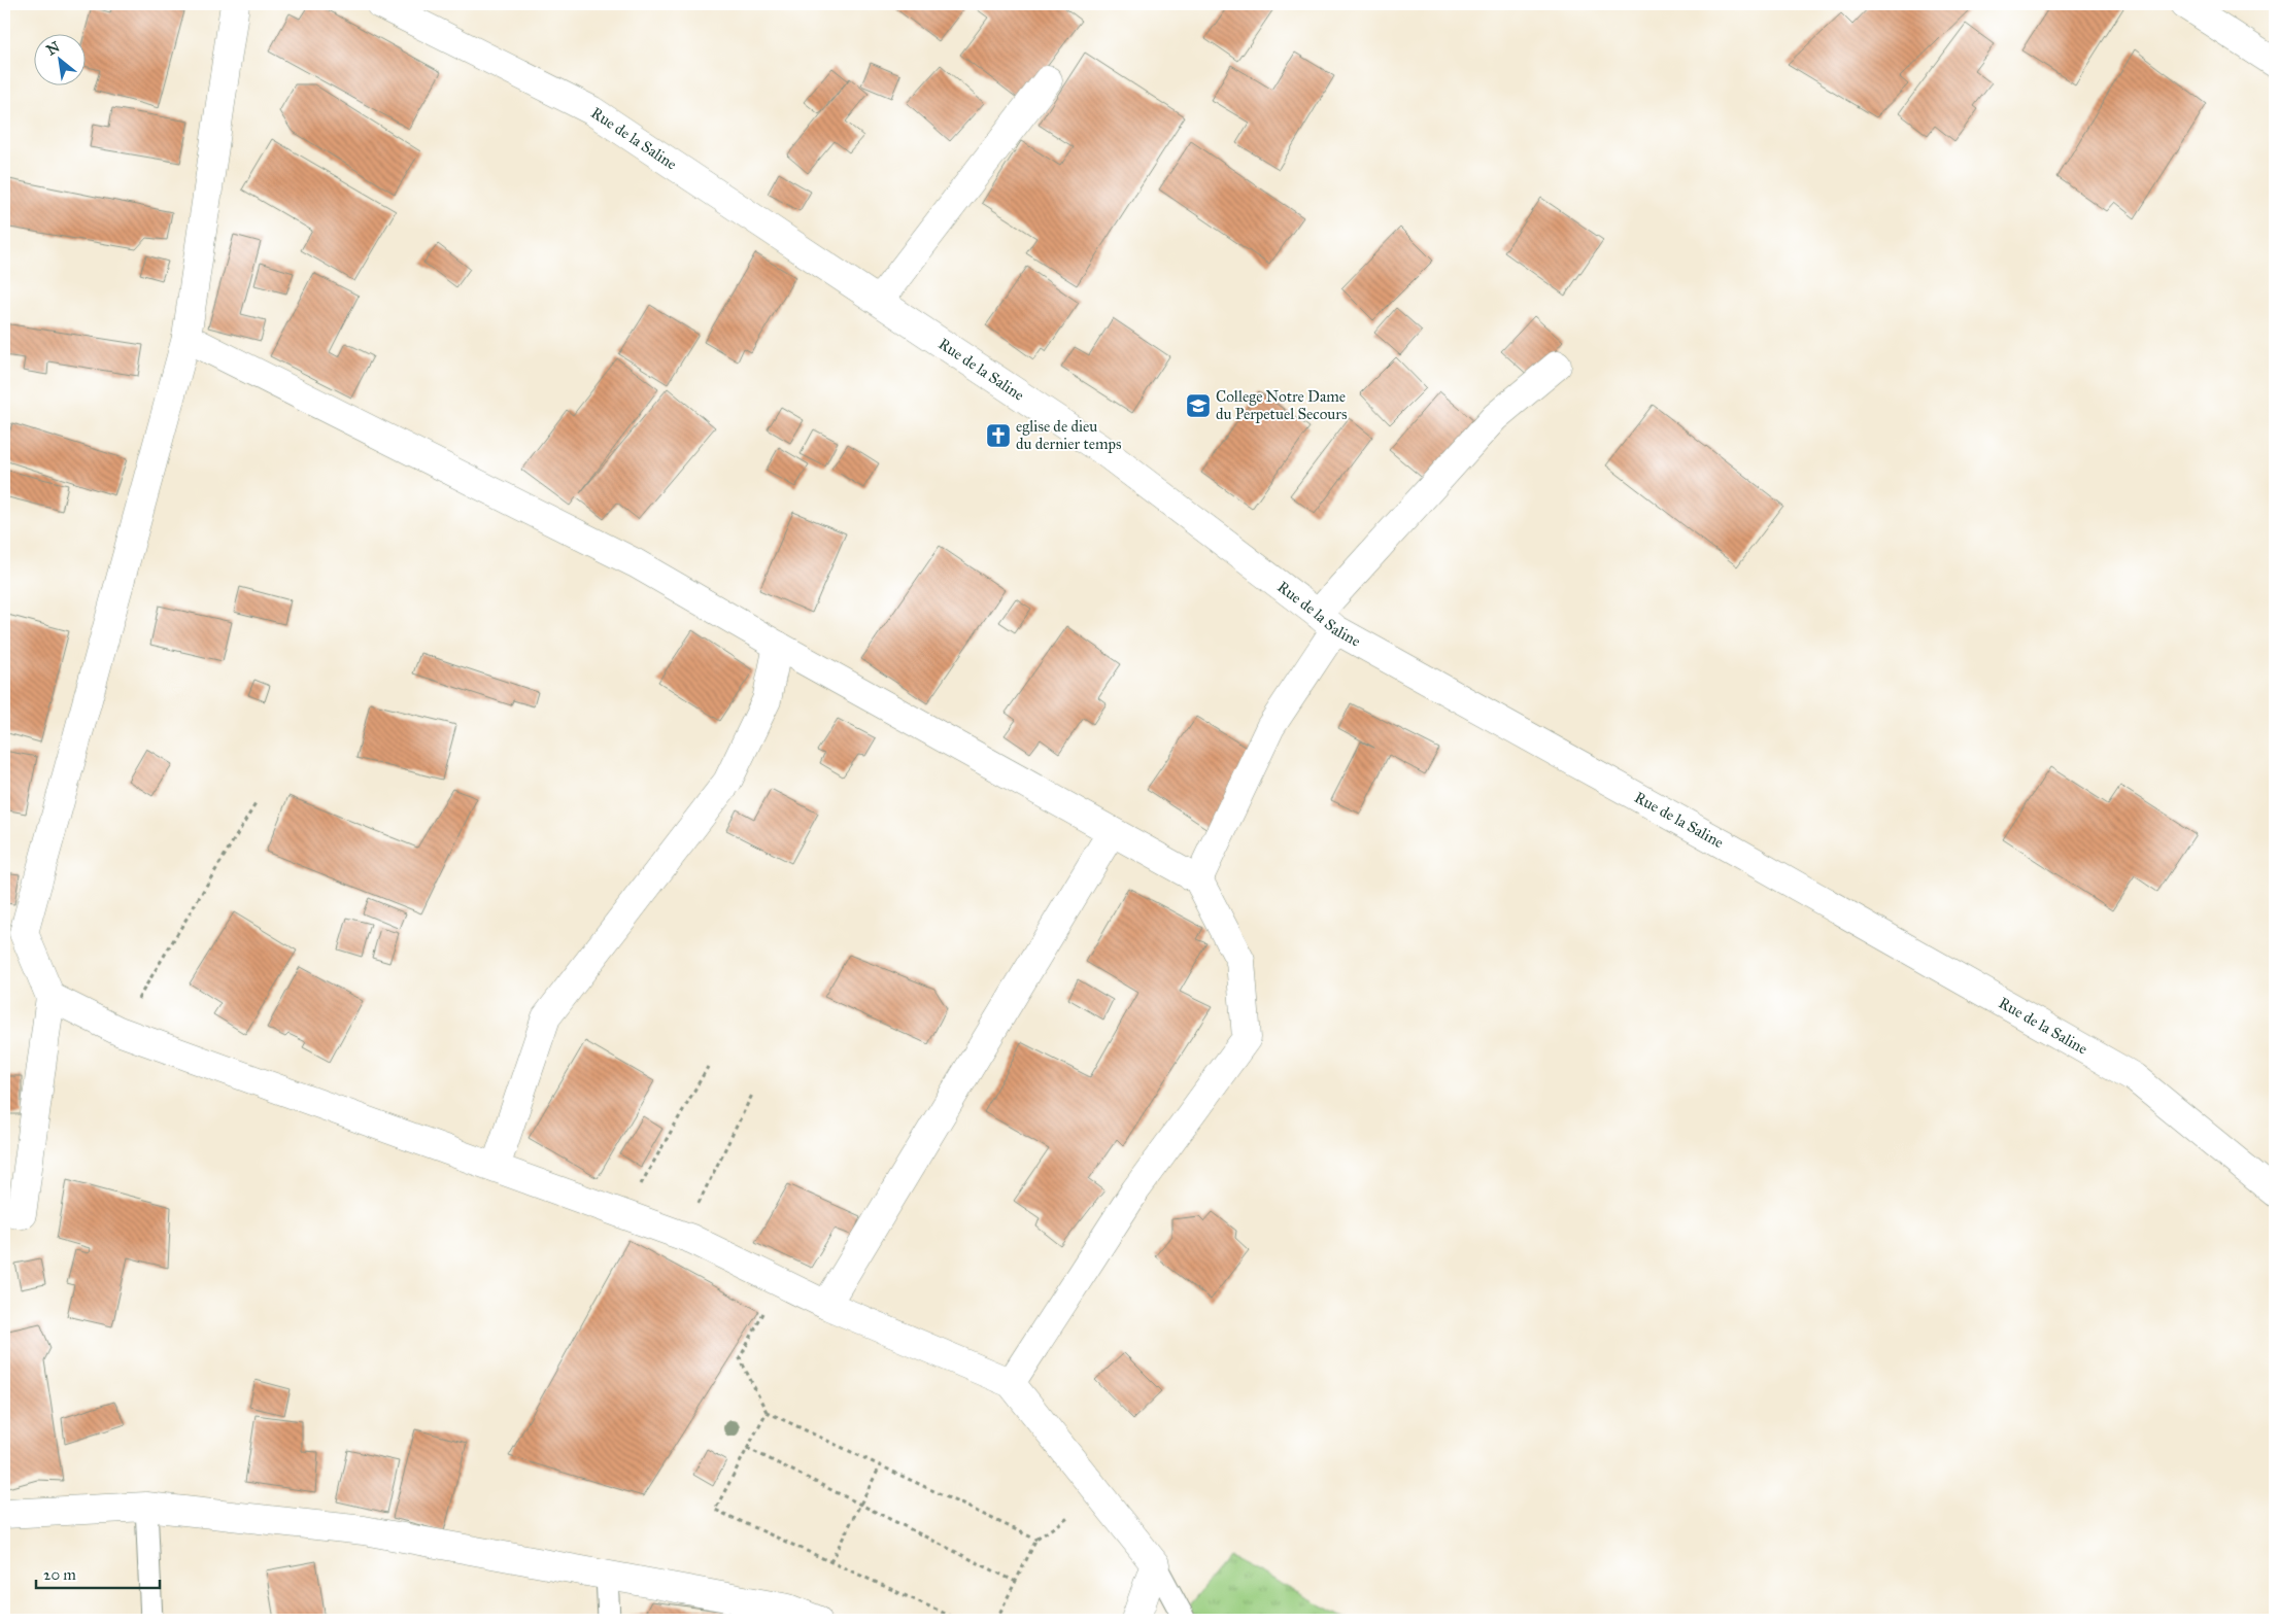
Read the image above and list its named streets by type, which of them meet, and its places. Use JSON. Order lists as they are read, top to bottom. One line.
{"streets":{"street":["Rue de la Saline"]},"places":{"school or university":["College Notre Dame du Perpetuel Secours"],"church":["eglise de dieu du dernier temps"]},"scale_bar":"20 m","north":"top left"}
